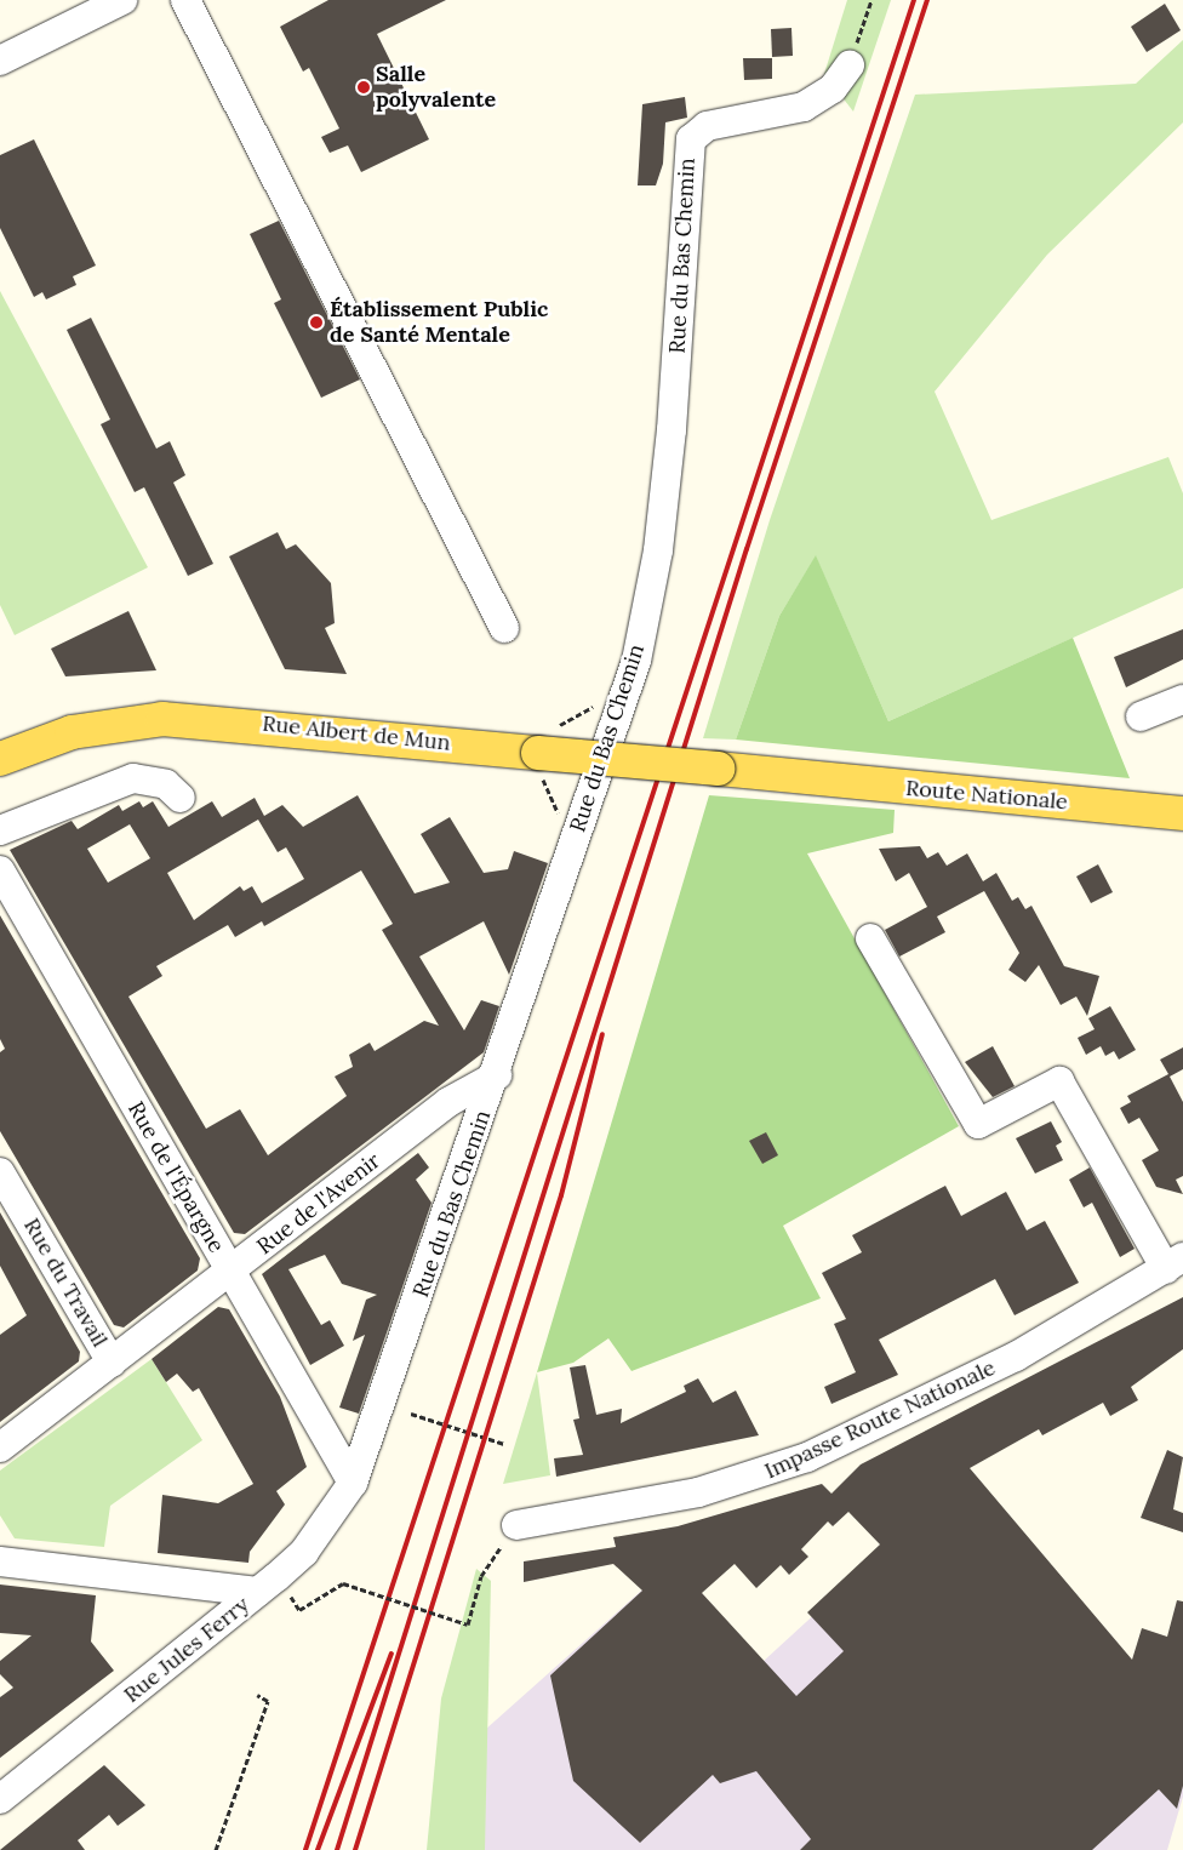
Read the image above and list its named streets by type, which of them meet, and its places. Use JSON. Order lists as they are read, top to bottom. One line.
{"streets":{"main road":["Rue Albert de Mun","Route Nationale"],"street":["Rue du Bas Chemin","Rue de l'Épargne","Rue de l'Avenir","Rue du Travail","Impasse Route Nationale","Rue Jules Ferry"]},"crossings":[["Rue du Bas Chemin","Rue de l'Épargne"],["Rue du Bas Chemin","Rue de l'Avenir"],["Rue du Bas Chemin","Rue Jules Ferry"],["Rue Albert de Mun","Route Nationale"],["Rue de l'Épargne","Rue de l'Avenir"],["Rue de l'Épargne","Rue Jules Ferry"],["Rue de l'Avenir","Rue du Travail"]],"places":["Salle polyvalente","Établissement Public de Santé Mentale"]}
